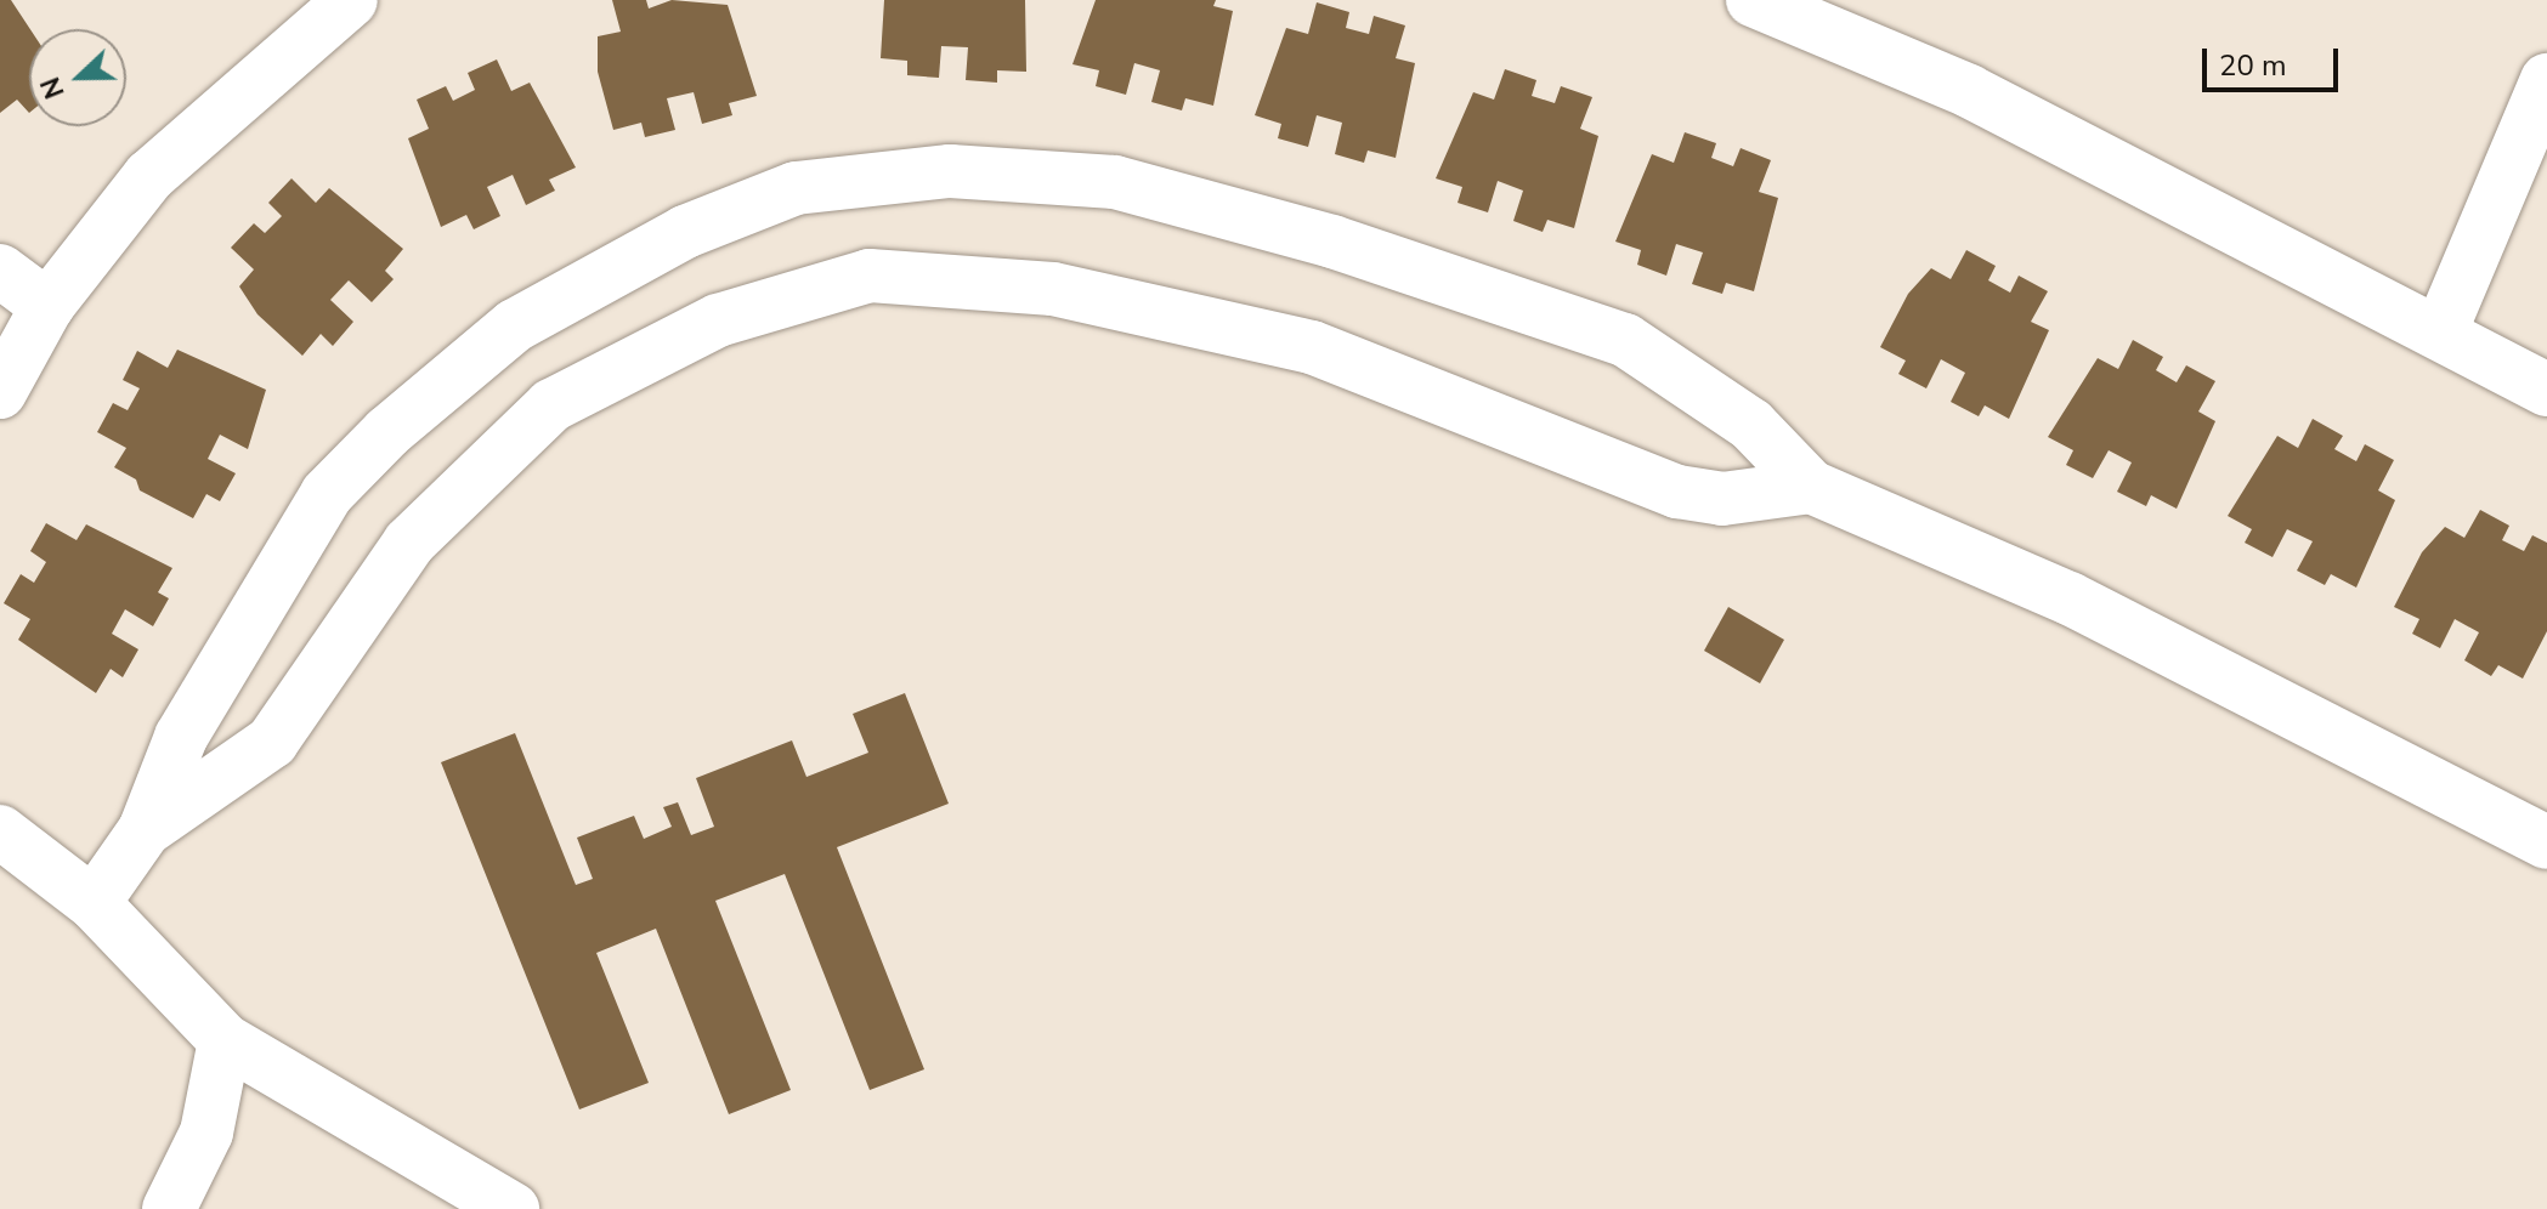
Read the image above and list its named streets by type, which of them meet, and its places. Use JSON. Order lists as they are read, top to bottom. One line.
{"scale_bar":"20 m","north":"left"}
